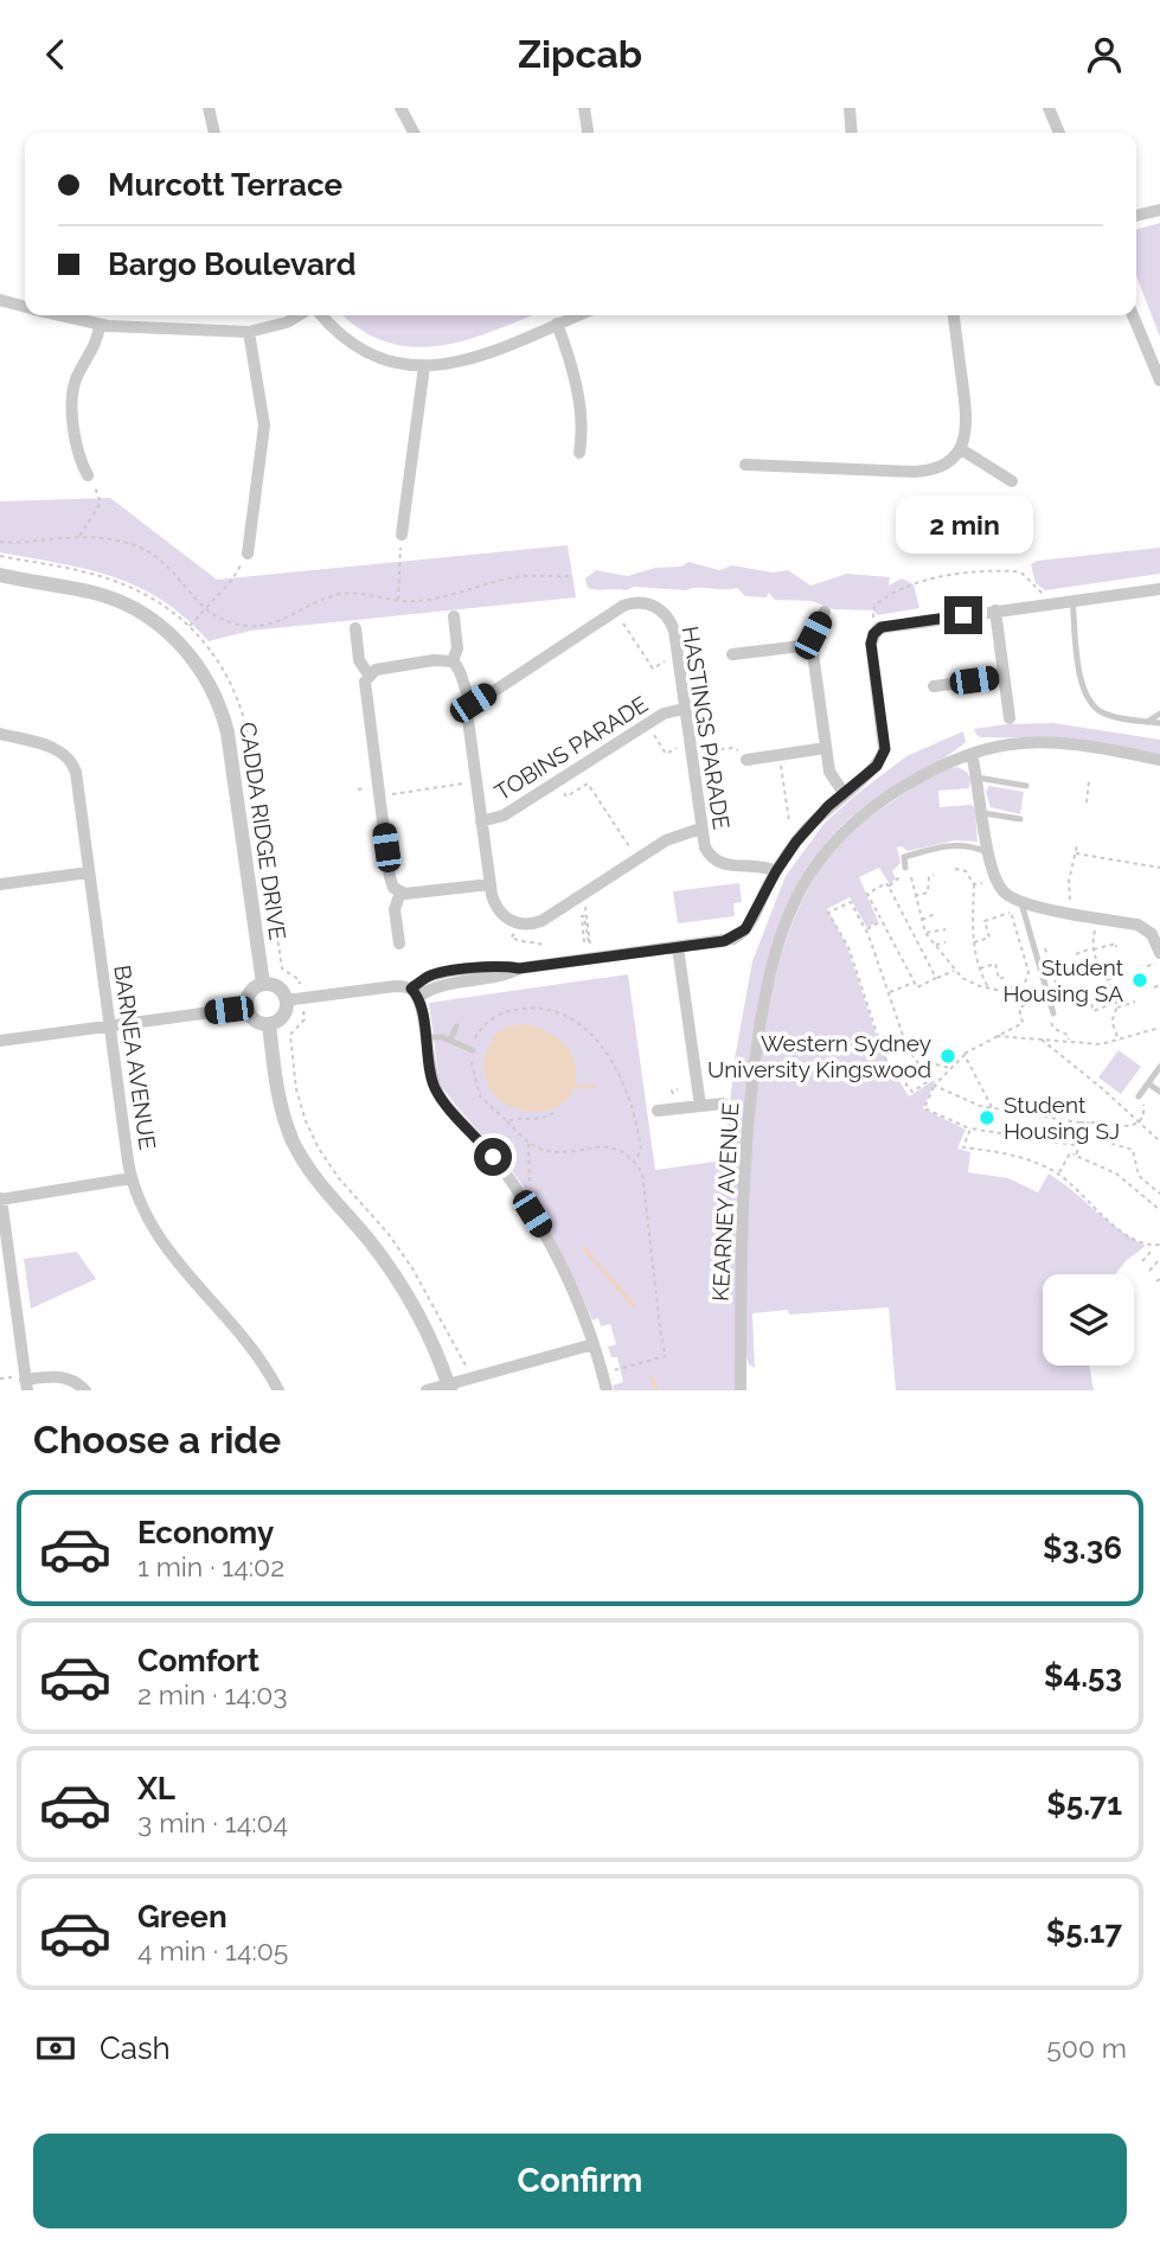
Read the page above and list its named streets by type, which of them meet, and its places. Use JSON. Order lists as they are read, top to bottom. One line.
{"streets":{"street":["HASTINGS PARADE","TOBINS PARADE","CADDA RIDGE DRIVE","BARNEA AVENUE","KEARNEY AVENUE"]},"crossings":[["HASTINGS PARADE","TOBINS PARADE"]],"places":["Student Housing SA","Western Sydney University Kingswood","Student Housing SJ"],"page":{"header":"Zipcab","banner":["Murcott Terrace","Bargo Boulevard"],"bubble":"2 min","heading":"Choose a ride","list":[{"name":"Economy","note":"1 min · 14:02","value":"$3.36"},{"name":"Comfort","note":"2 min · 14:03","value":"$4.53"},{"name":"XL","note":"3 min · 14:04","value":"$5.71"},{"name":"Green","note":"4 min · 14:05","value":"$5.17"}],"pay":["Cash","500 m"],"buttons":"Confirm"}}
